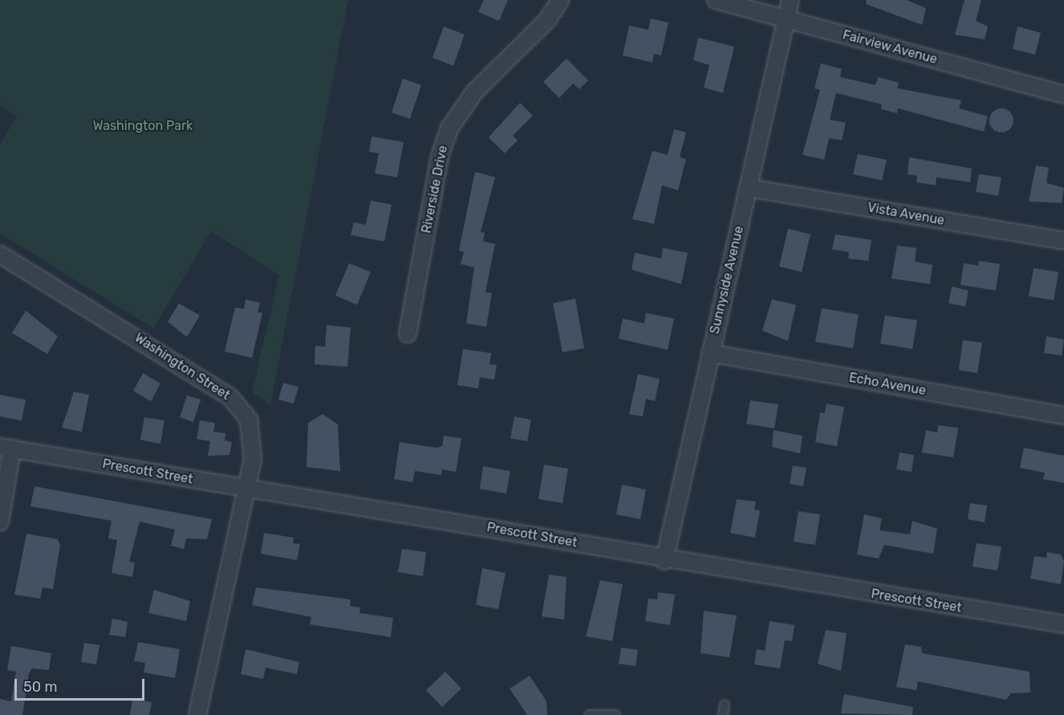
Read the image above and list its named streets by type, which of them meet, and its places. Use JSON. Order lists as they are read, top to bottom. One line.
{"streets":{"street":["Fairview Avenue","Riverside Drive","Vista Avenue","Sunnyside Avenue","Washington Street","Echo Avenue","Prescott Street"]},"crossings":[["Fairview Avenue","Sunnyside Avenue"],["Vista Avenue","Sunnyside Avenue"],["Sunnyside Avenue","Echo Avenue"],["Sunnyside Avenue","Prescott Street"],["Washington Street","Prescott Street"]],"parks":["Washington Park"],"scale_bar":"50 m"}
